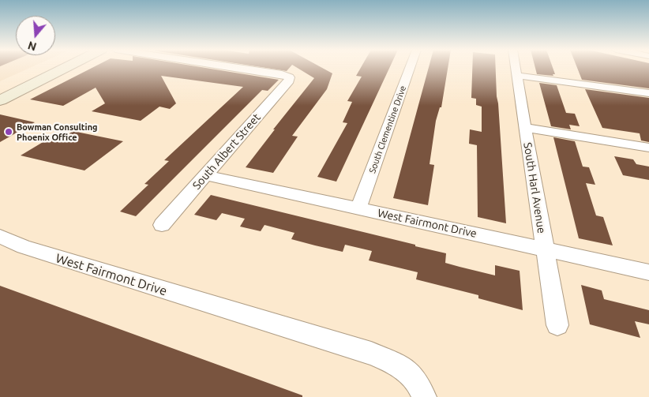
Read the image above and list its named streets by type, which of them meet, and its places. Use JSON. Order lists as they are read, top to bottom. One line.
{"streets":{"street":["South Clementine Drive","South Albert Street","South Harl Avenue","West Fairmont Drive"]},"crossings":[["South Clementine Drive","West Fairmont Drive"],["South Albert Street","West Fairmont Drive"],["South Harl Avenue","West Fairmont Drive"]],"places":["Bowman Consulting Phoenix Office"],"north":"bottom"}
